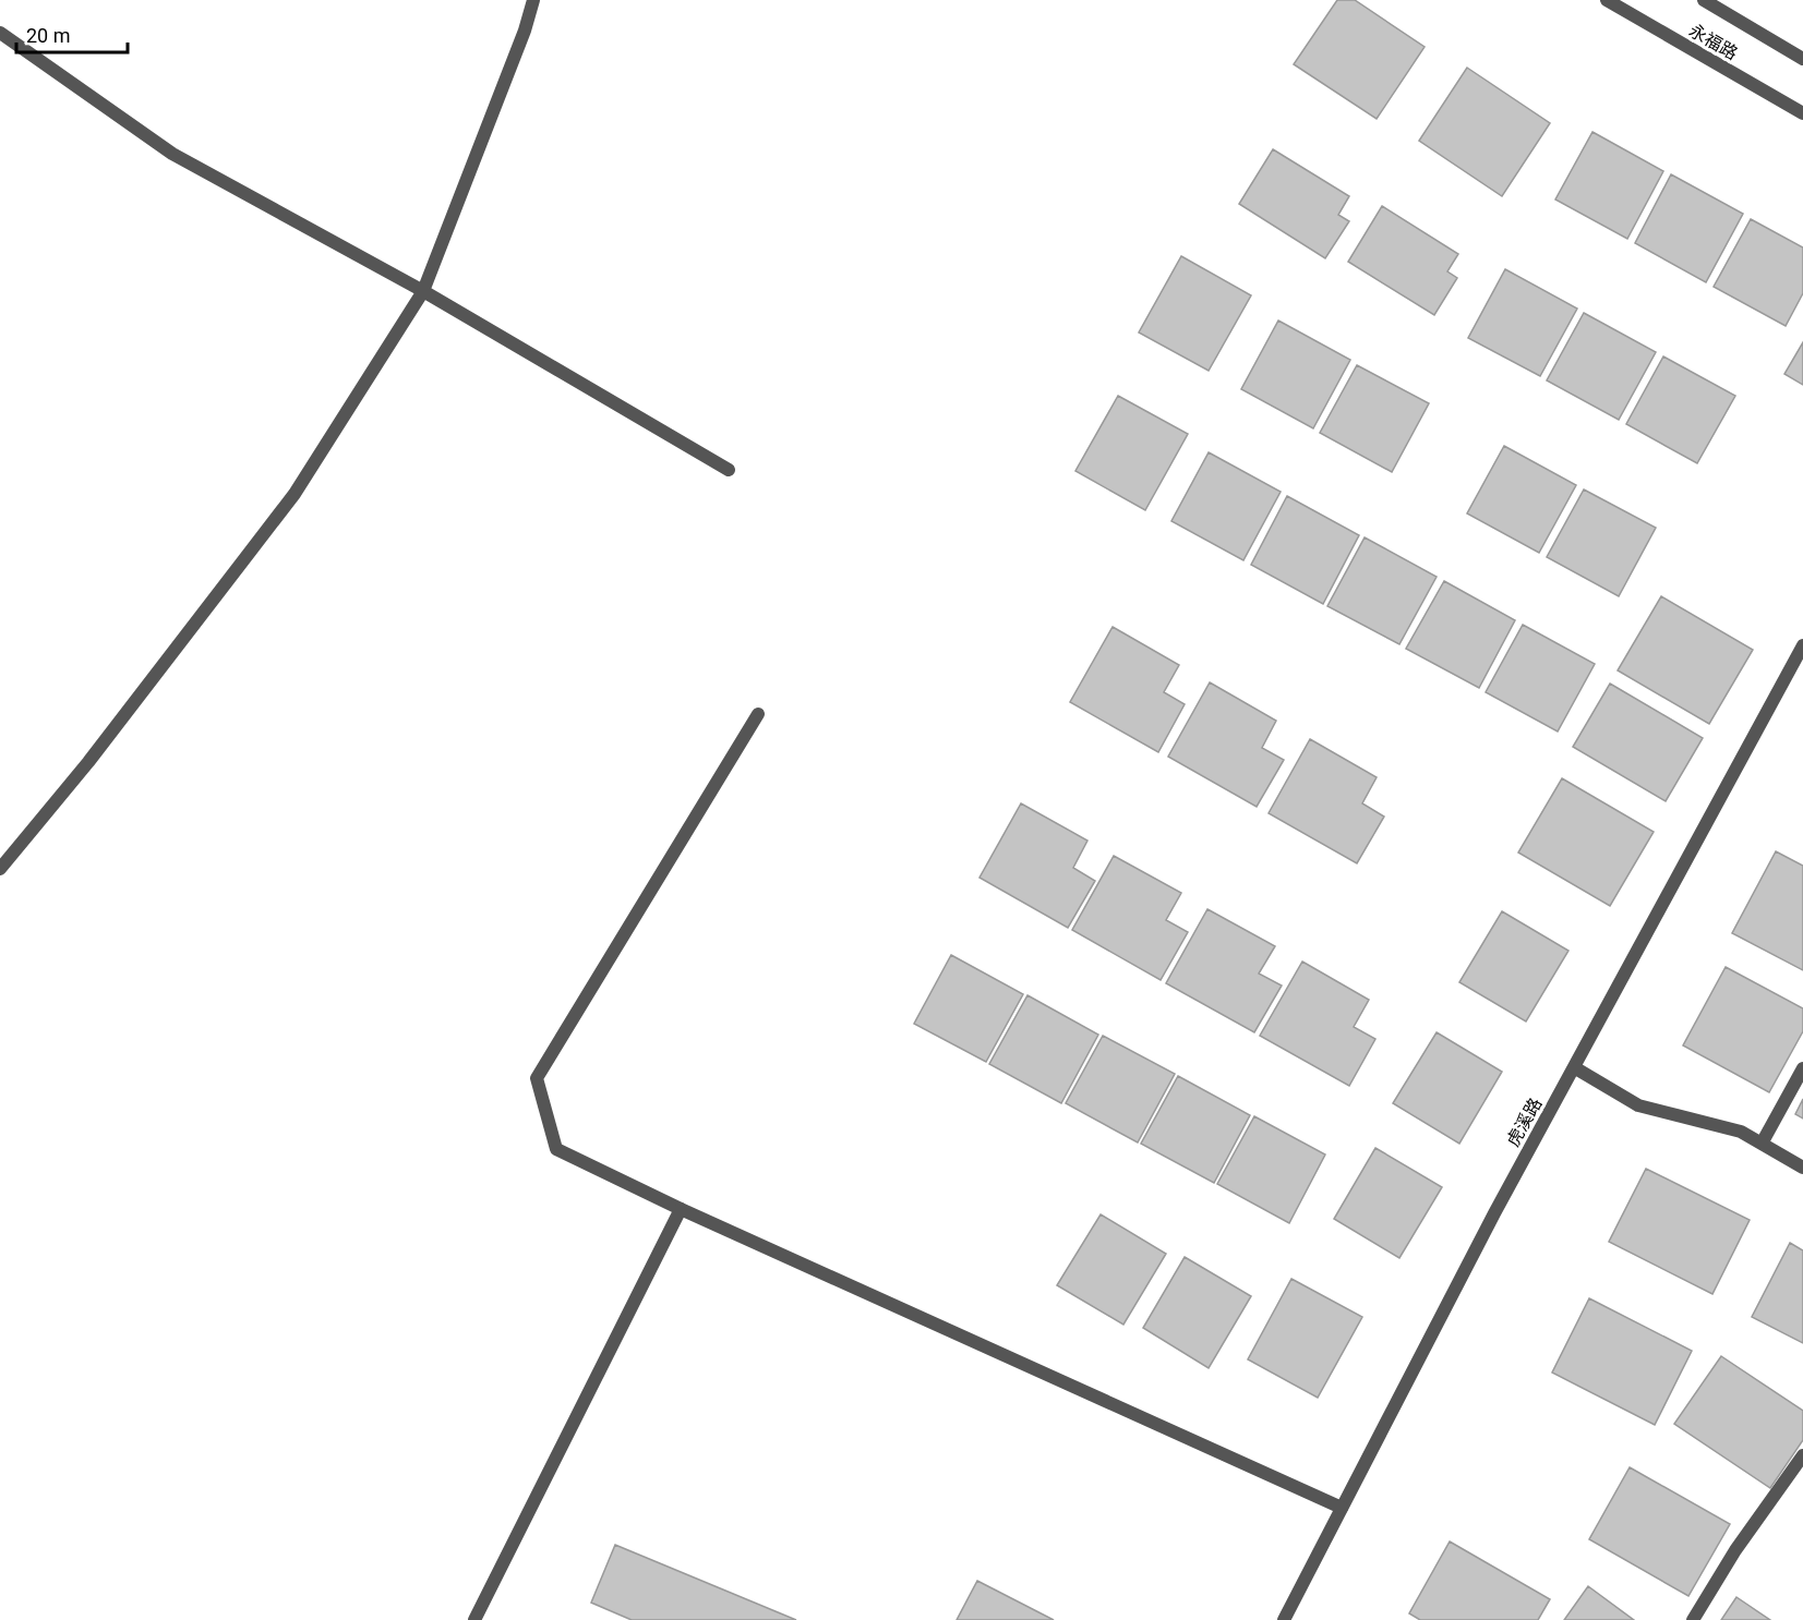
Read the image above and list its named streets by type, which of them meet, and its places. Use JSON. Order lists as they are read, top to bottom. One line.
{"streets":{"street":["永福路","虎溪路"]},"scale_bar":"20 m"}
